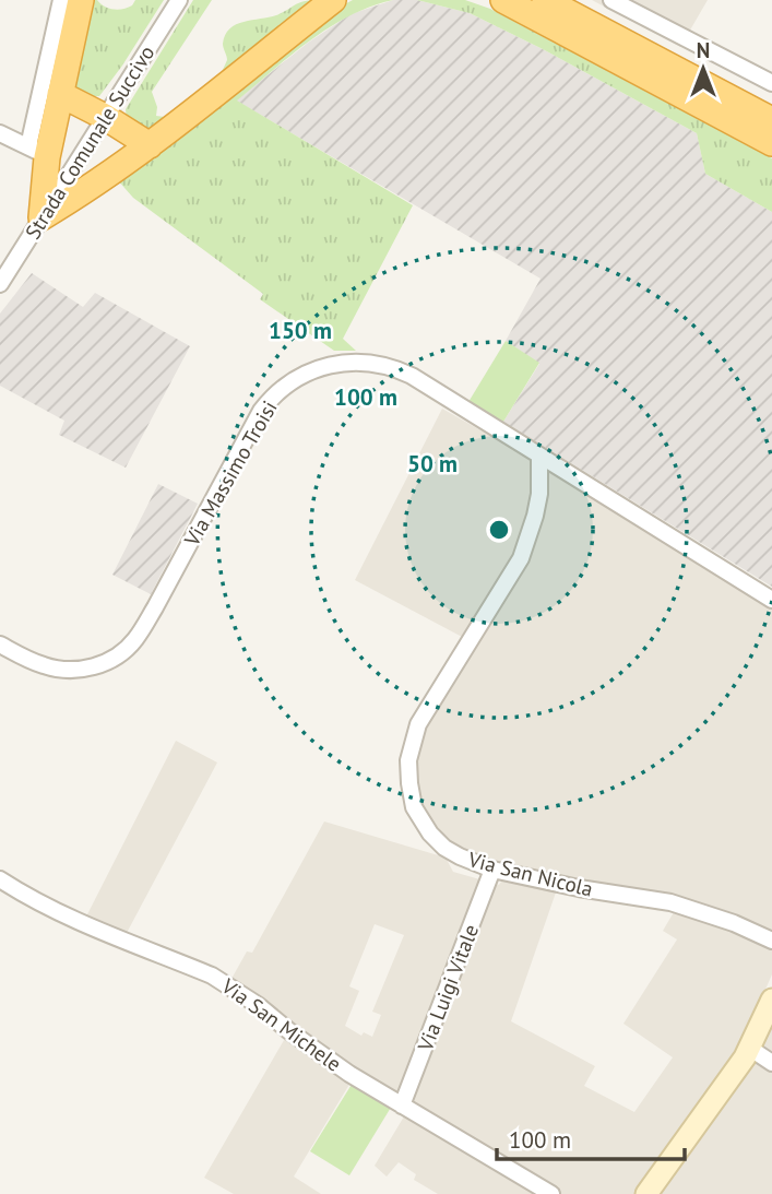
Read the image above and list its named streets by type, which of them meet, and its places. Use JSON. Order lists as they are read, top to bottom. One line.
{"streets":{"street":["Strada Comunale Succivo","Via Massimo Troisi","Via San Nicola","Via Luigi Vitale","Via San Michele"]},"crossings":[["Via Massimo Troisi","Via San Nicola"],["Via San Nicola","Via Luigi Vitale"],["Via Luigi Vitale","Via San Michele"]],"scale_bar":"100 m","north":"top","rings":["150 m","100 m","50 m"]}
